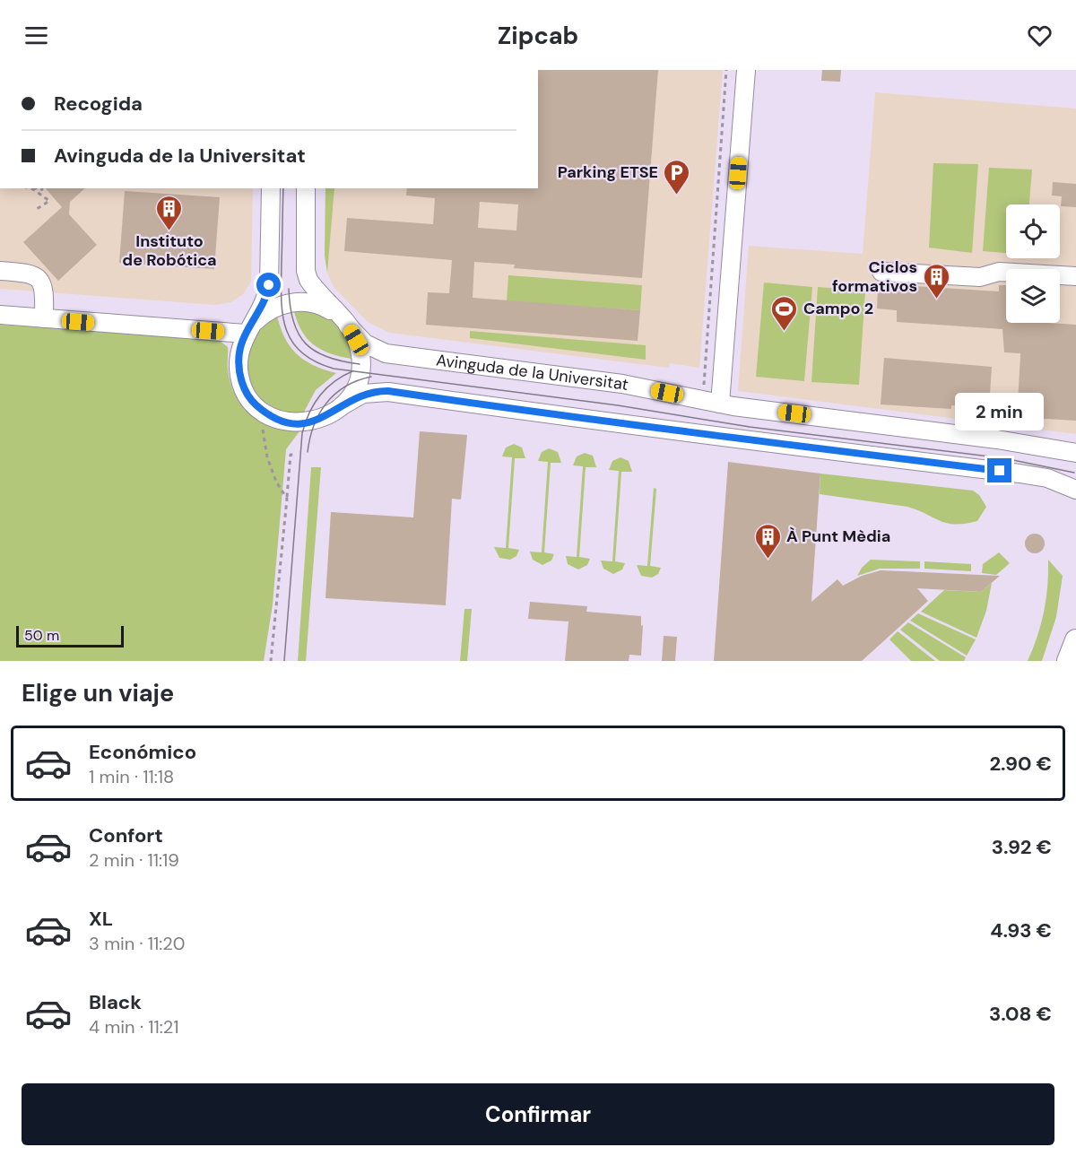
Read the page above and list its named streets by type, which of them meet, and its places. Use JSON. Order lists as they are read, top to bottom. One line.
{"streets":{"street":["Avinguda de la Universitat"]},"places":{"parking":["Parking ETSE"],"building":["Instituto de Robótica","Ciclos formativos","À Punt Mèdia"],"sports":["Campo 2"]},"scale_bar":"50 m","page":{"header":"Zipcab","banner":["Recogida","Avinguda de la Universitat"],"bubble":"2 min","scale":"50 m","heading":"Elige un viaje","list":[{"name":"Económico","note":"1 min · 11:18","value":"2.90 €"},{"name":"Confort","note":"2 min · 11:19","value":"3.92 €"},{"name":"XL","note":"3 min · 11:20","value":"4.93 €"},{"name":"Black","note":"4 min · 11:21","value":"3.08 €"}],"buttons":"Confirmar"}}
